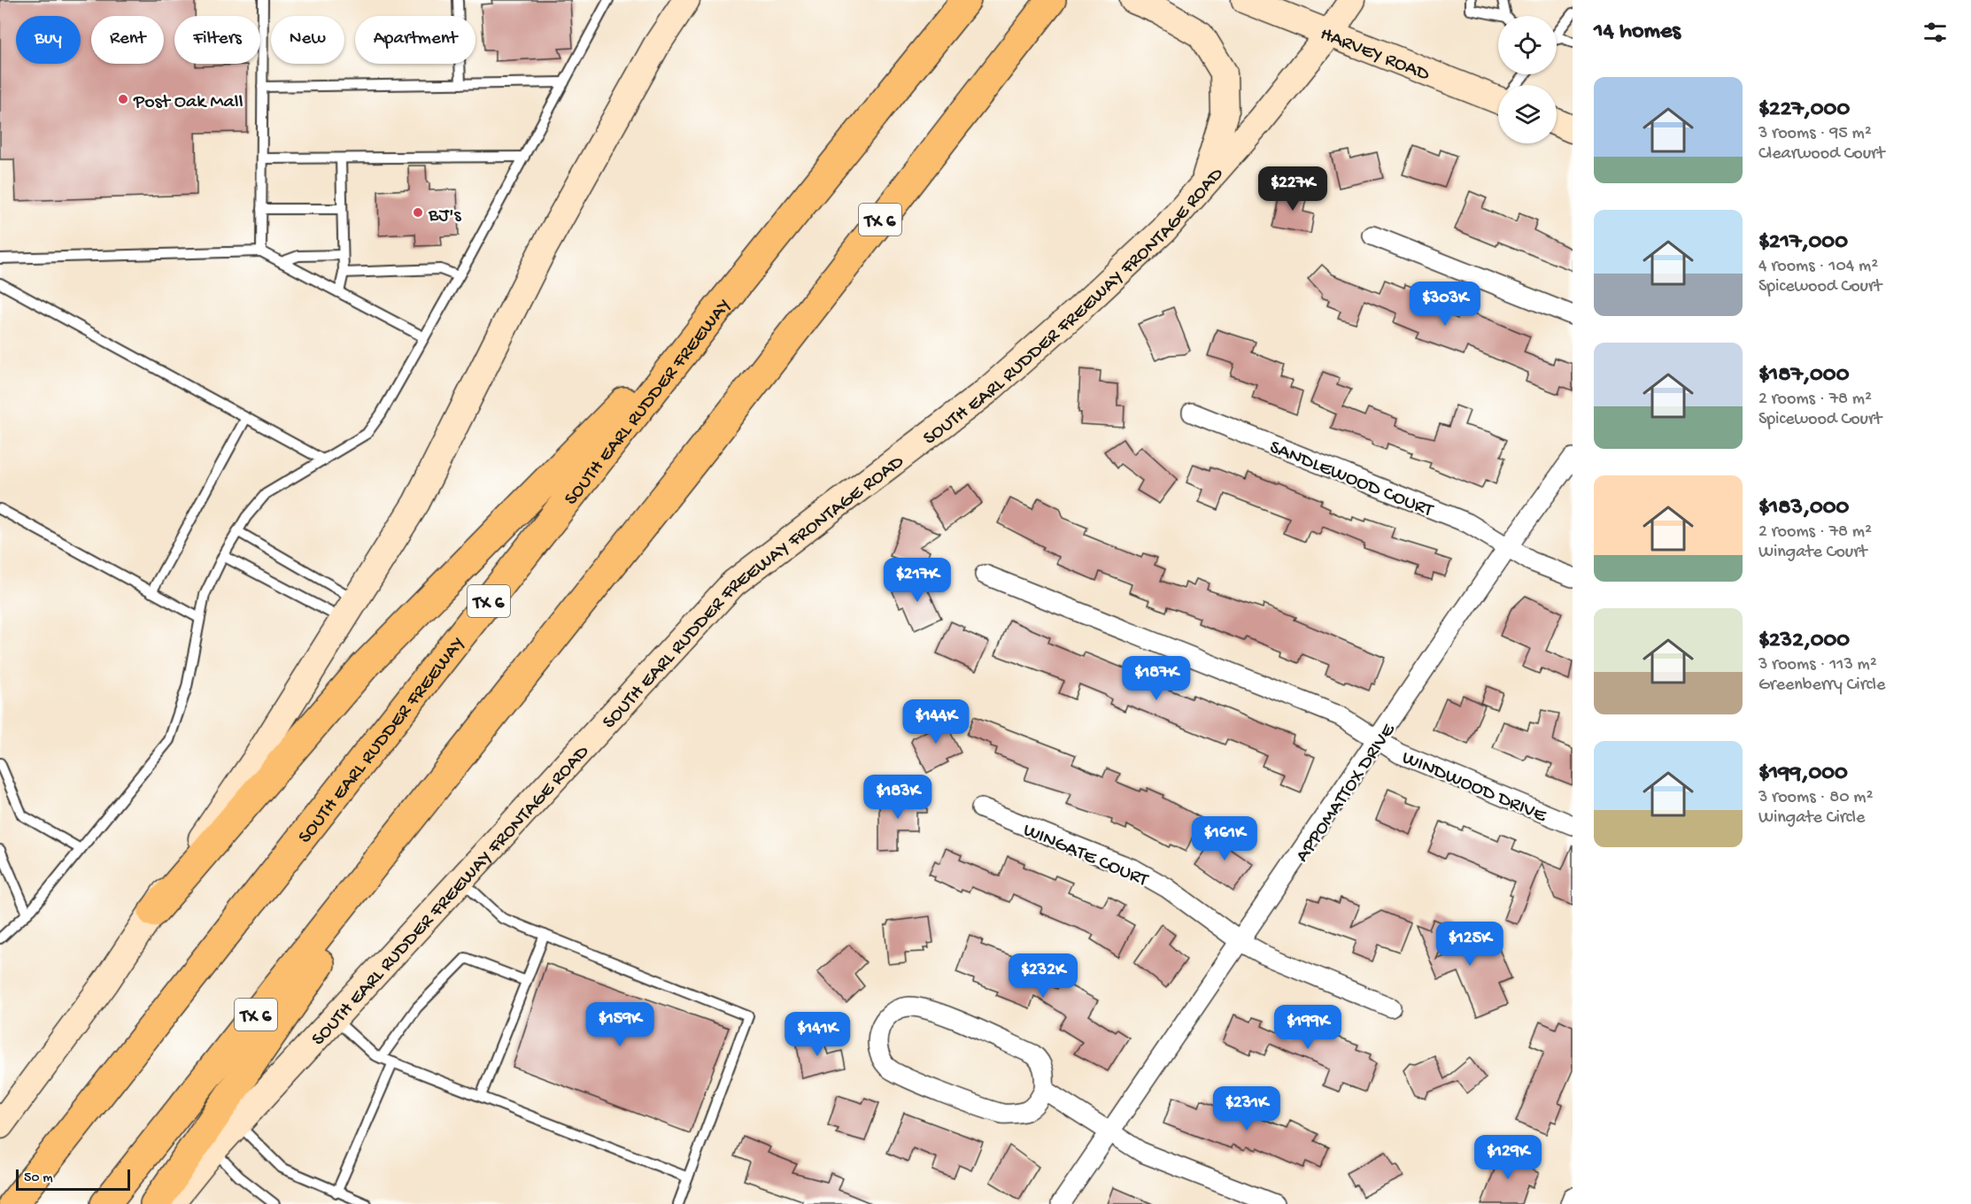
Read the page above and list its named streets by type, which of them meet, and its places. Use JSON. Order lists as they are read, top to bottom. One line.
{"streets":{"highway":["TX 6","SOUTH EARL RUDDER FREEWAY"],"main road":["HARVEY ROAD","SOUTH EARL RUDDER FREEWAY FRONTAGE ROAD"],"street":["SANDLEWOOD COURT","WINDWOOD DRIVE","APPOMATTOX DRIVE","WINGATE COURT"]},"crossings":[["HARVEY ROAD","SOUTH EARL RUDDER FREEWAY FRONTAGE ROAD"],["SANDLEWOOD COURT","APPOMATTOX DRIVE"],["WINDWOOD DRIVE","APPOMATTOX DRIVE"],["APPOMATTOX DRIVE","WINGATE COURT"]],"places":["Post Oak Mall","BJ's"],"scale_bar":"50 m","page":{"heading":"14 homes","chip":["Buy","Rent","Filters","New","Apartment"],"list":[{"name":"$227,000","note":"3 rooms · 95 m² · Clearwood Court"},{"name":"$217,000","note":"4 rooms · 104 m² · Spicewood Court"},{"name":"$187,000","note":"2 rooms · 78 m² · Spicewood Court"},{"name":"$183,000","note":"2 rooms · 78 m² · Wingate Court"},{"name":"$232,000","note":"3 rooms · 113 m² · Greenberry Circle"},{"name":"$199,000","note":"3 rooms · 80 m² · Wingate Circle"}],"price":["$227K","$303K","$217K","$187K","$144K","$183K","$161K","$125K","$232K","$159K","$199K","$141K","$231K","$129K"],"scale":"50 m"}}
